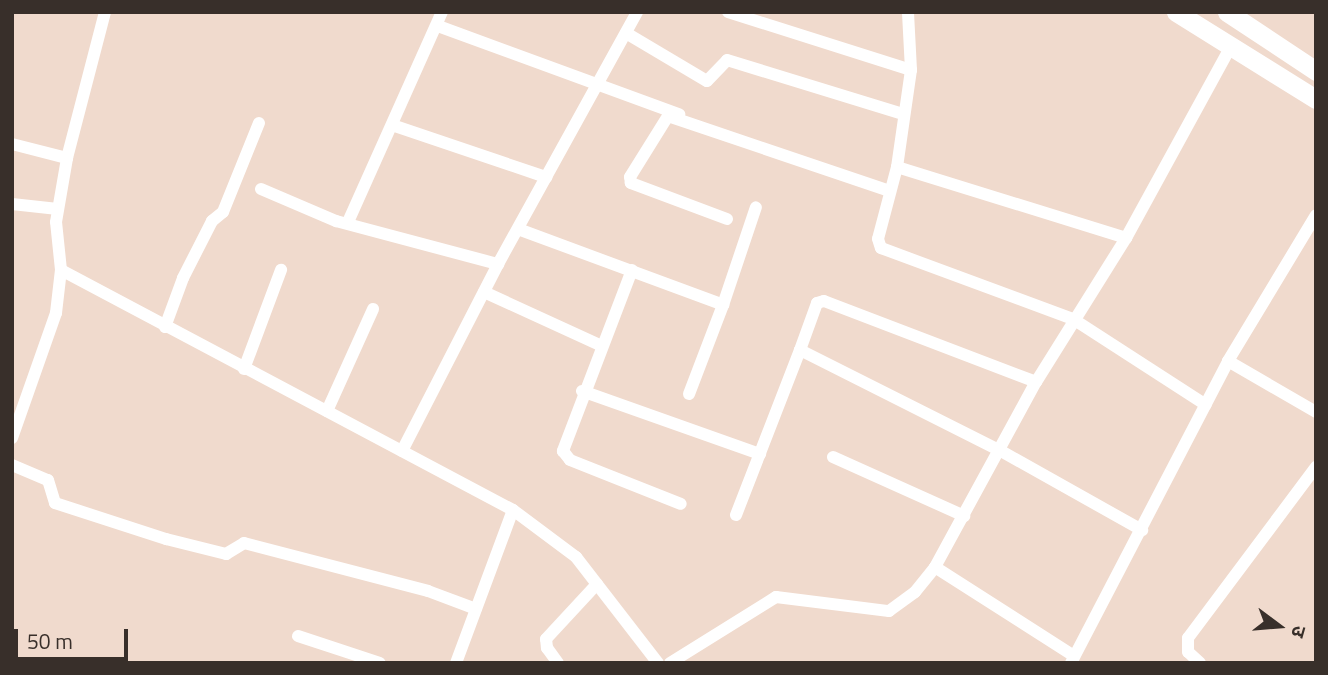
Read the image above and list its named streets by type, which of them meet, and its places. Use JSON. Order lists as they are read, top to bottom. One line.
{"scale_bar":"50 m","north":"right"}
